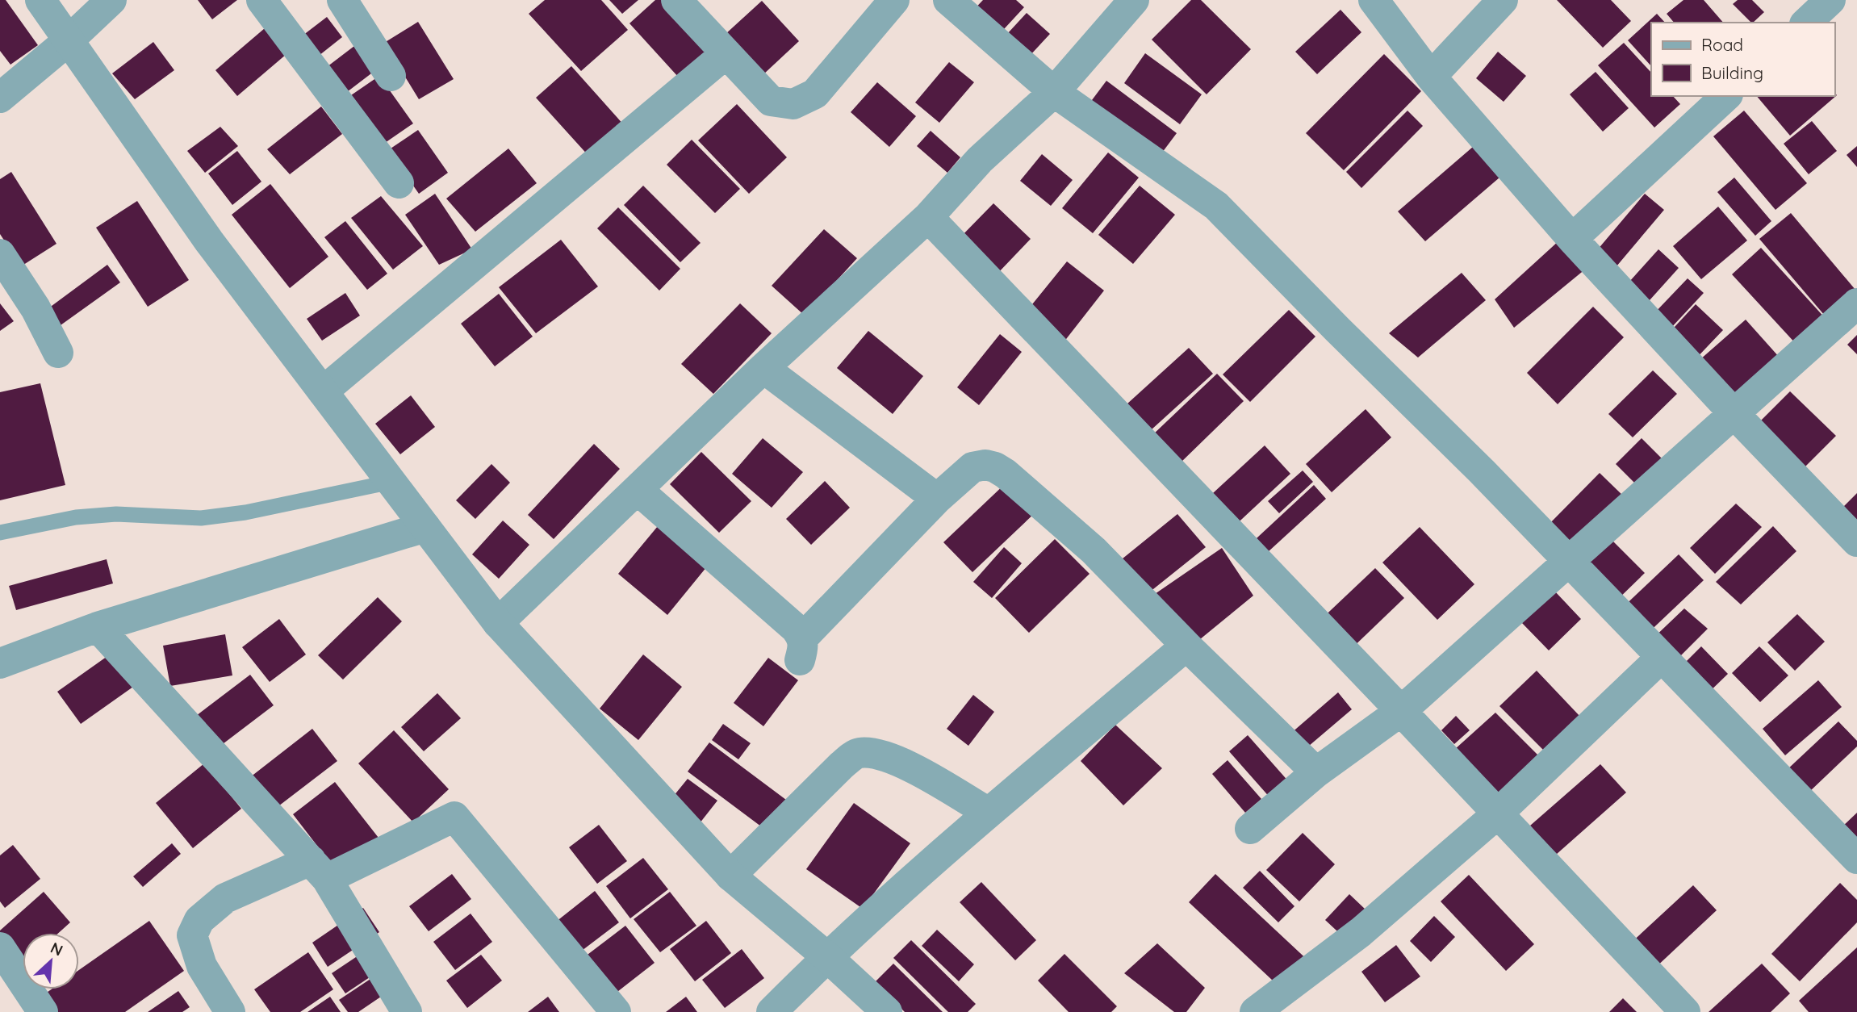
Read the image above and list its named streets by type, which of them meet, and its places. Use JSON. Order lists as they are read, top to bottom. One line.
{"legend":["Road","Building"],"north":"top right"}
